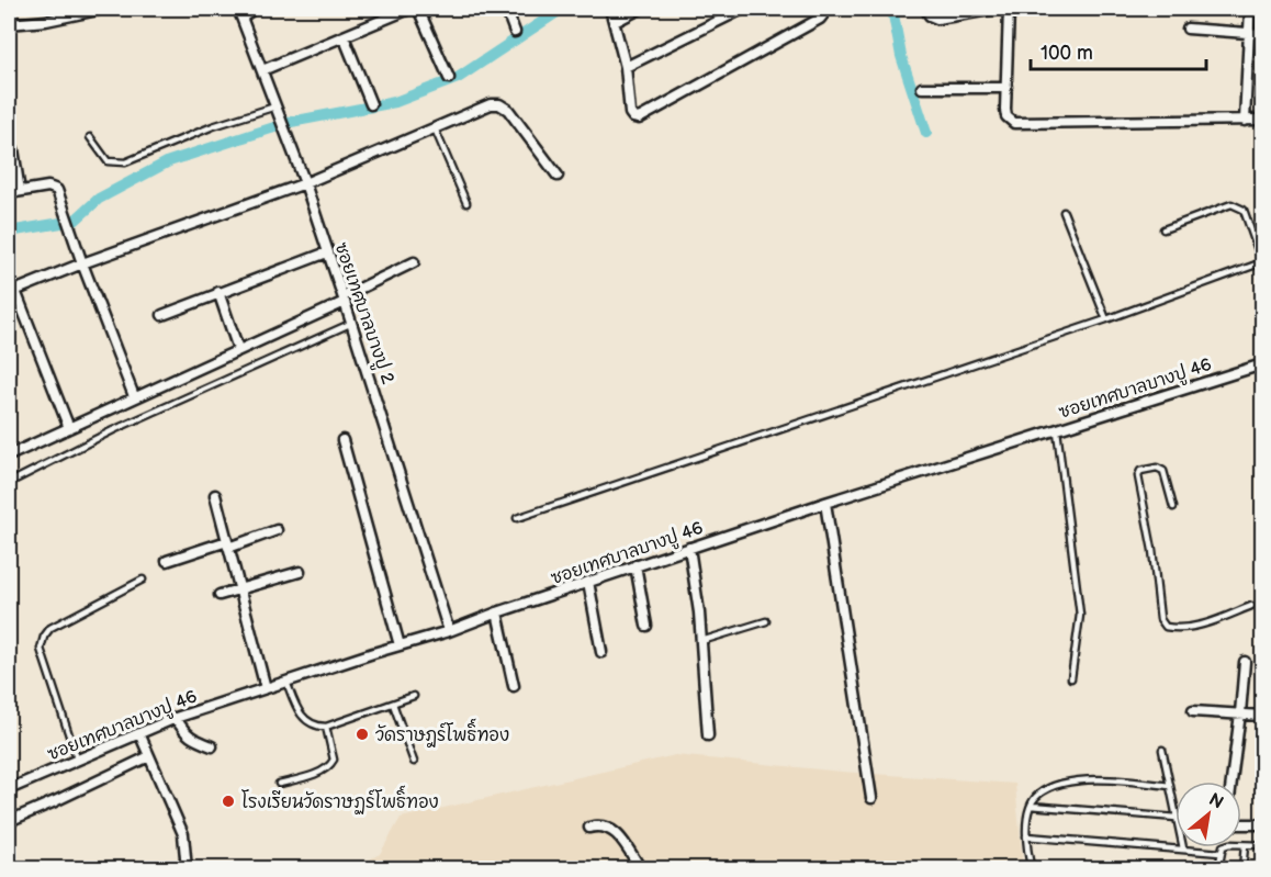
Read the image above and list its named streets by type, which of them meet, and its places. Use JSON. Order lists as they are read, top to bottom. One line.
{"streets":{"street":["ซอยเทศบาลบางปู 2","ซอยเทศบาลบางปู 46"]},"crossings":[["ซอยเทศบาลบางปู 2","ซอยเทศบาลบางปู 46"]],"places":["วัดราษฎร์โพธิ์ทอง","โรงเรียนวัดราษฏร์โพธิ์ทอง"],"scale_bar":"100 m","north":"top right"}
